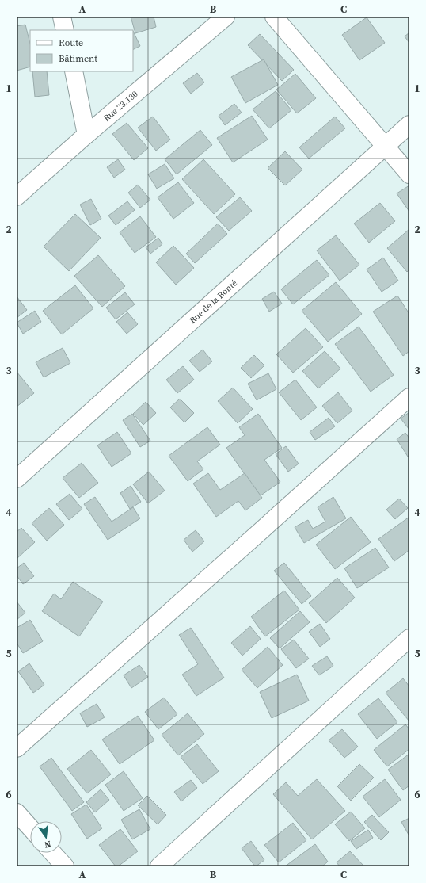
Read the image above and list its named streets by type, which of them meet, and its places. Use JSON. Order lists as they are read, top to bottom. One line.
{"streets":{"street":["Rue 23.130","Rue de la Bonté"]},"legend":["Route","Bâtiment"],"north":"bottom","grid":{"columns":["A","B","C"],"rows":["1","2","3","4","5","6"]}}
